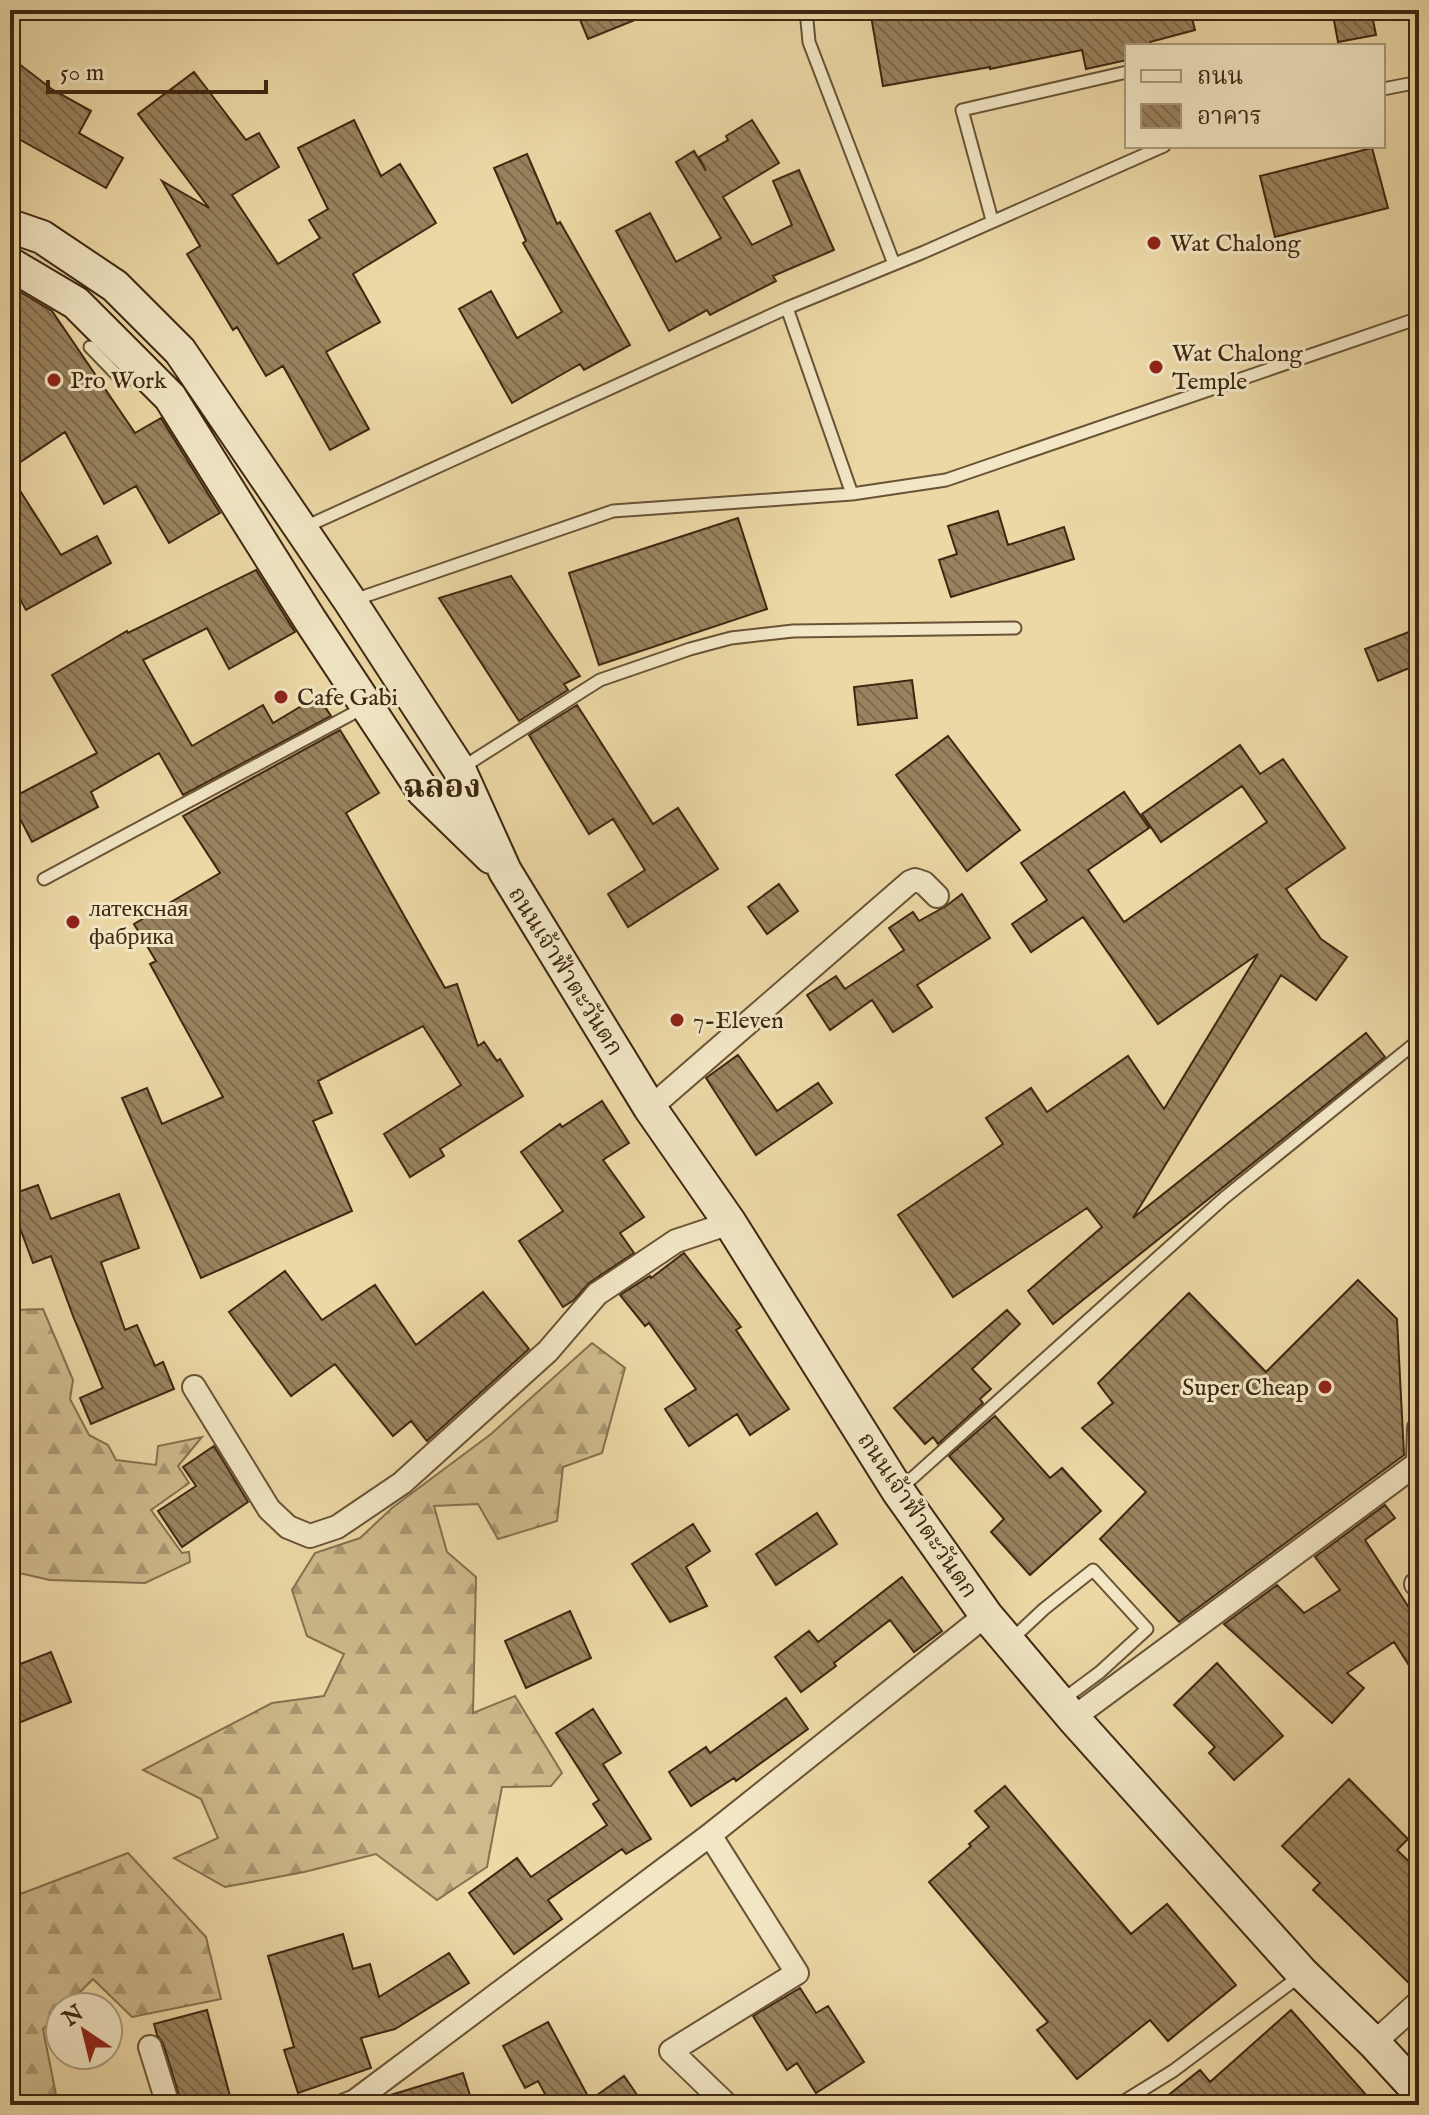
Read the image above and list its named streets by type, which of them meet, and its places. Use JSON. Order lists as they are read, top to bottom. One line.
{"streets":{"main road":["ถนนเจ้าฟ้าตะวันตก"]},"districts":["ฉลอง"],"places":["Wat Chalong","Wat Chalong Temple","Pro Work","Cafe Gabi","латексная фабрика","7-Eleven","Super Cheap"],"legend":["ถนน","อาคาร"],"scale_bar":"50 m","north":"top left"}
